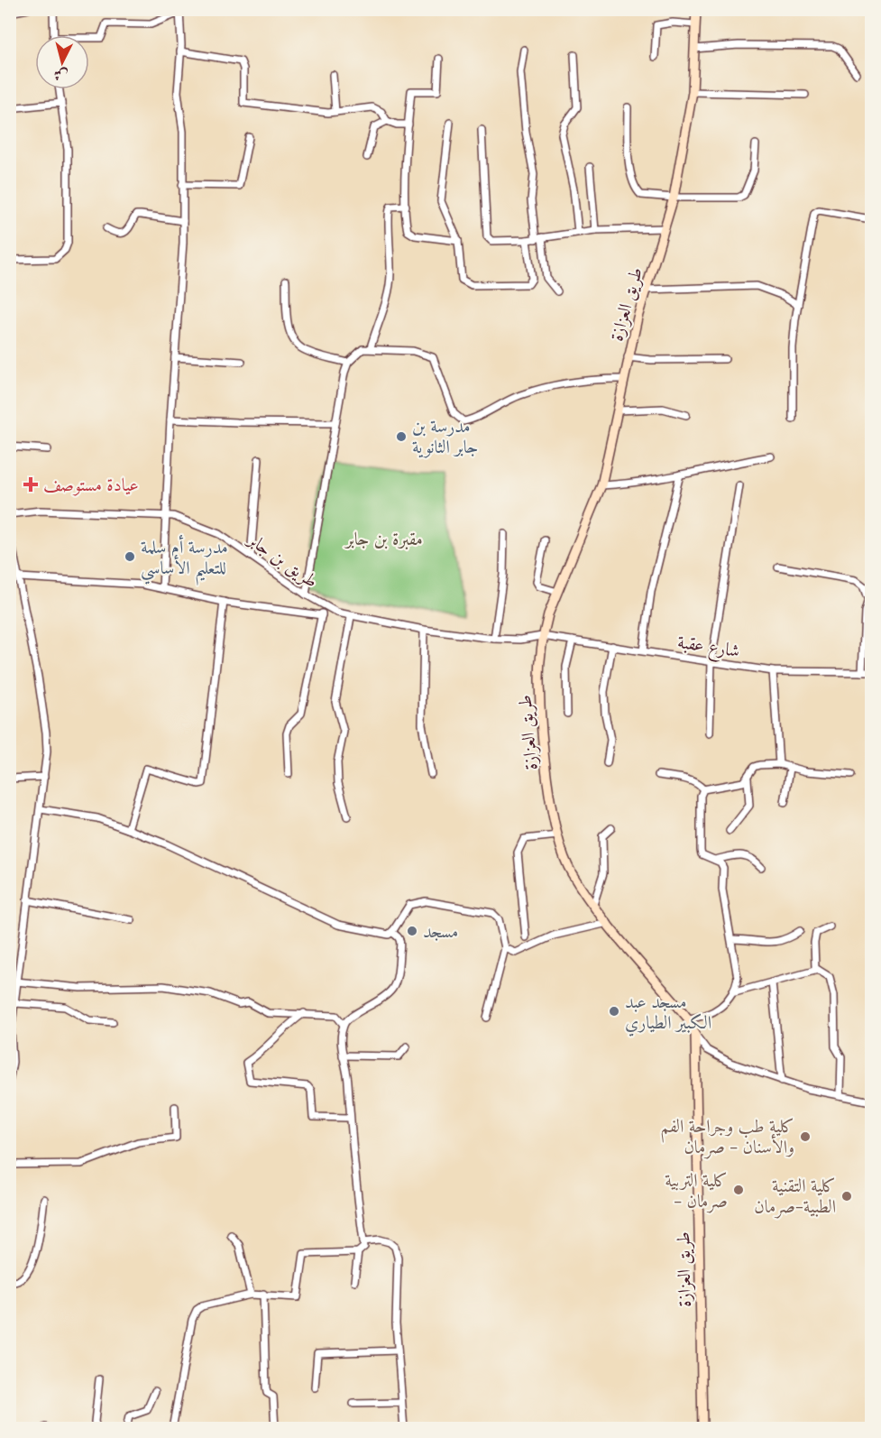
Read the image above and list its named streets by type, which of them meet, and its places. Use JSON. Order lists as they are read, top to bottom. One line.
{"streets":{"street":["طريق العزازة","طريق بن جابر","شارع عقبة"]},"crossings":[["طريق العزازة","طريق بن جابر"],["طريق العزازة","شارع عقبة"],["طريق بن جابر","شارع عقبة"]],"parks":["مقبرة بن جابر"],"places":{"other":["مدرسة بن جابر الثانوية","مدرسة أم سلمة للتعليم الأساسي","مسجد","مسجد عبد الكبير الطياري","كلية طب وجراحة الفم والأسنان - صرمان","كلية التربية - صرمان","كلية التقنية الطبية-صرمان"],"health":["عيادة مستوصف"]},"north":"bottom"}
